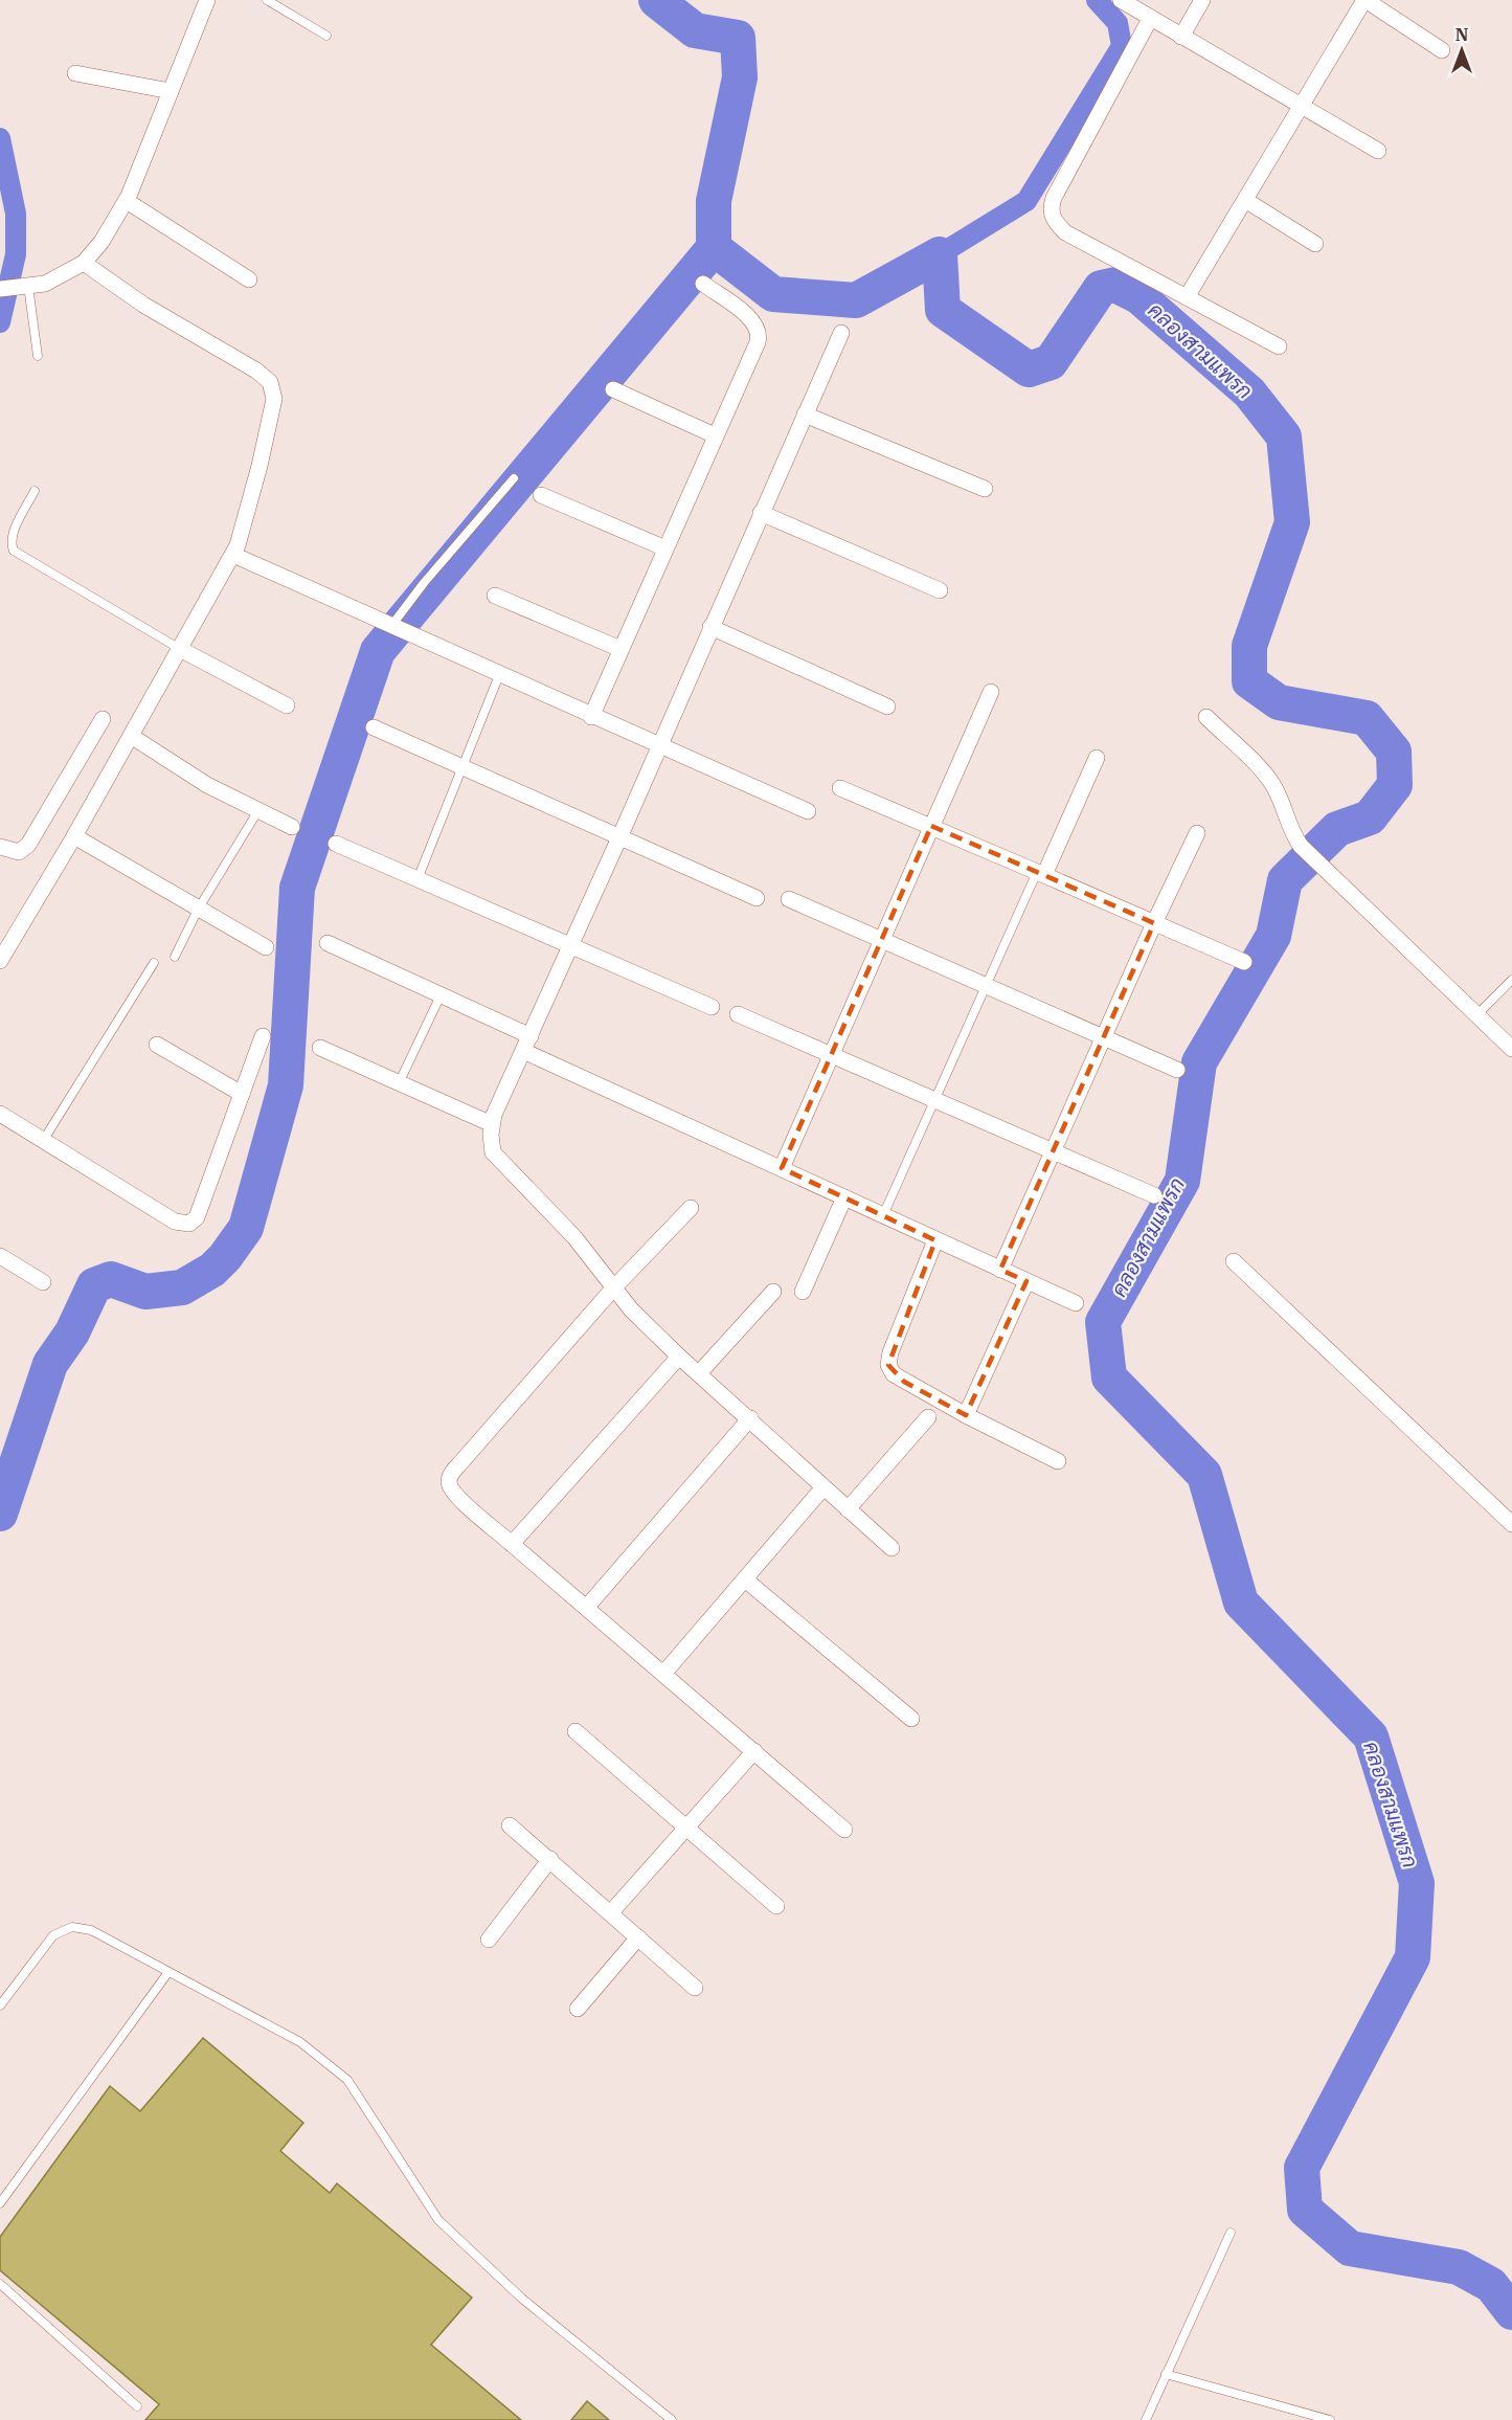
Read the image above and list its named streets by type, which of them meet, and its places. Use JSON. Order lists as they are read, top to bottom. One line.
{"water":["คลองสามแพรก"],"north":"top"}
